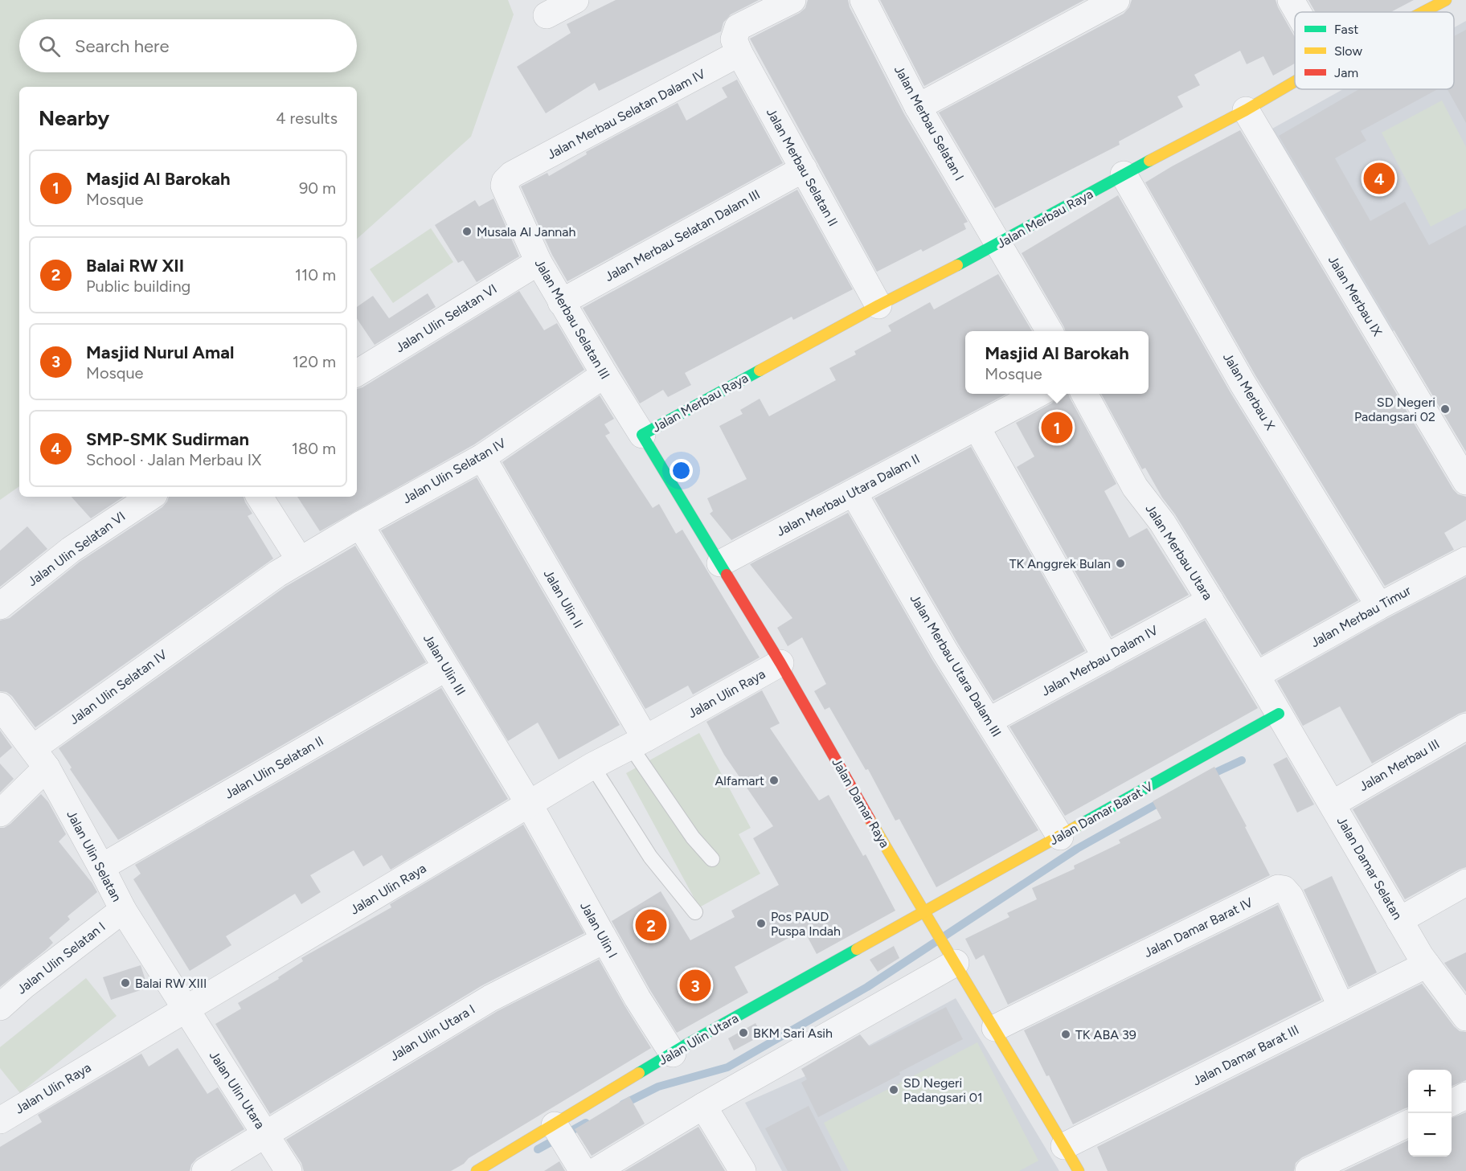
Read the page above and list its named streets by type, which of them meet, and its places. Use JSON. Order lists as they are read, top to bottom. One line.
{"streets":{"street":["Jalan Merbau Selatan Dalam IV","Jalan Merbau Selatan I","Jalan Merbau Selatan II","Jalan Merbau Raya","Jalan Merbau Selatan Dalam III","Jalan Merbau IX","Jalan Ulin Selatan VI","Jalan Merbau Selatan III","Jalan Merbau X","Jalan Ulin Selatan IV","Jalan Merbau Utara Dalam II","Jalan Merbau Utara","Jalan Ulin II","Jalan Merbau Timur","Jalan Merbau Dalam IV","Jalan Ulin III","Jalan Merbau Utara Dalam III","Jalan Ulin Raya","Jalan Merbau III","Jalan Ulin Selatan II","Jalan Damar Raya","Jalan Damar Barat V","Jalan Ulin Selatan","Jalan Damar Selatan","Jalan Damar Barat IV","Jalan Ulin I","Jalan Ulin Selatan I","Jalan Ulin Utara I","Jalan Ulin Utara","Jalan Damar Barat III"]},"crossings":[["Jalan Merbau Selatan Dalam IV","Jalan Merbau Selatan II"],["Jalan Merbau Selatan Dalam IV","Jalan Merbau Selatan III"],["Jalan Merbau Selatan I","Jalan Merbau Raya"],["Jalan Merbau Selatan II","Jalan Merbau Raya"],["Jalan Merbau Selatan II","Jalan Merbau Selatan Dalam III"],["Jalan Merbau Raya","Jalan Merbau IX"],["Jalan Merbau Raya","Jalan Merbau Selatan III"],["Jalan Merbau Raya","Jalan Merbau X"],["Jalan Merbau Raya","Jalan Damar Raya"],["Jalan Merbau Selatan Dalam III","Jalan Merbau Selatan III"],["Jalan Ulin Selatan VI","Jalan Merbau Selatan III"],["Jalan Merbau Selatan III","Jalan Ulin Selatan IV"],["Jalan Merbau Selatan III","Jalan Damar Raya"],["Jalan Merbau X","Jalan Merbau Timur"],["Jalan Ulin Selatan IV","Jalan Ulin II"],["Jalan Ulin Selatan IV","Jalan Ulin III"],["Jalan Ulin Selatan IV","Jalan Ulin Selatan"],["Jalan Merbau Utara Dalam II","Jalan Merbau Utara Dalam III"],["Jalan Merbau Utara Dalam II","Jalan Damar Raya"],["Jalan Merbau Utara","Jalan Merbau Timur"],["Jalan Merbau Utara","Jalan Merbau Dalam IV"],["Jalan Merbau Utara","Jalan Damar Barat V"],["Jalan Merbau Utara","Jalan Damar Selatan"],["Jalan Ulin II","Jalan Ulin Raya"],["Jalan Merbau Dalam IV","Jalan Merbau Utara Dalam III"],["Jalan Ulin III","Jalan Ulin Raya"],["Jalan Ulin III","Jalan Ulin Selatan II"],["Jalan Ulin III","Jalan Ulin I"],["Jalan Merbau Utara Dalam III","Jalan Damar Barat V"],["Jalan Ulin Raya","Jalan Damar Raya"],["Jalan Ulin Raya","Jalan Ulin Selatan"],["Jalan Ulin Raya","Jalan Ulin I"],["Jalan Ulin Raya","Jalan Ulin Utara"],["Jalan Merbau III","Jalan Damar Selatan"],["Jalan Ulin Selatan II","Jalan Ulin Selatan"],["Jalan Damar Raya","Jalan Damar Barat V"],["Jalan Damar Raya","Jalan Damar Barat IV"],["Jalan Damar Raya","Jalan Ulin Utara"],["Jalan Damar Raya","Jalan Damar Barat III"],["Jalan Damar Barat V","Jalan Damar Selatan"],["Jalan Damar Barat V","Jalan Ulin Utara"],["Jalan Ulin Selatan","Jalan Ulin Selatan I"],["Jalan Ulin Selatan","Jalan Ulin Utara"],["Jalan Damar Selatan","Jalan Damar Barat III"],["Jalan Damar Barat IV","Jalan Damar Barat III"],["Jalan Ulin I","Jalan Ulin Utara I"],["Jalan Ulin I","Jalan Ulin Utara"],["Jalan Ulin Utara I","Jalan Ulin Utara"]],"places":["Musala Al Jannah","SD Negeri Padangsari 02","TK Anggrek Bulan","Alfamart","Pos PAUD Puspa Indah","Balai RW XIII","BKM Sari Asih","TK ABA 39","SD Negeri Padangsari 01"],"legend":["Fast","Slow","Jam"],"page":{"search":"Search here","heading":["Nearby","4 results"],"list":[{"mark":"1","name":"Masjid Al Barokah","note":"Mosque","value":"90 m"},{"mark":"2","name":"Balai RW XII","note":"Public building","value":"110 m"},{"mark":"3","name":"Masjid Nurul Amal","note":"Mosque","value":"120 m"},{"mark":"4","name":"SMP-SMK Sudirman","note":"School · Jalan Merbau IX","value":"180 m"}],"pins":["4","1","2","3"],"popup":["Masjid Al Barokah","Mosque"],"map_buttons":["+","−"]}}
